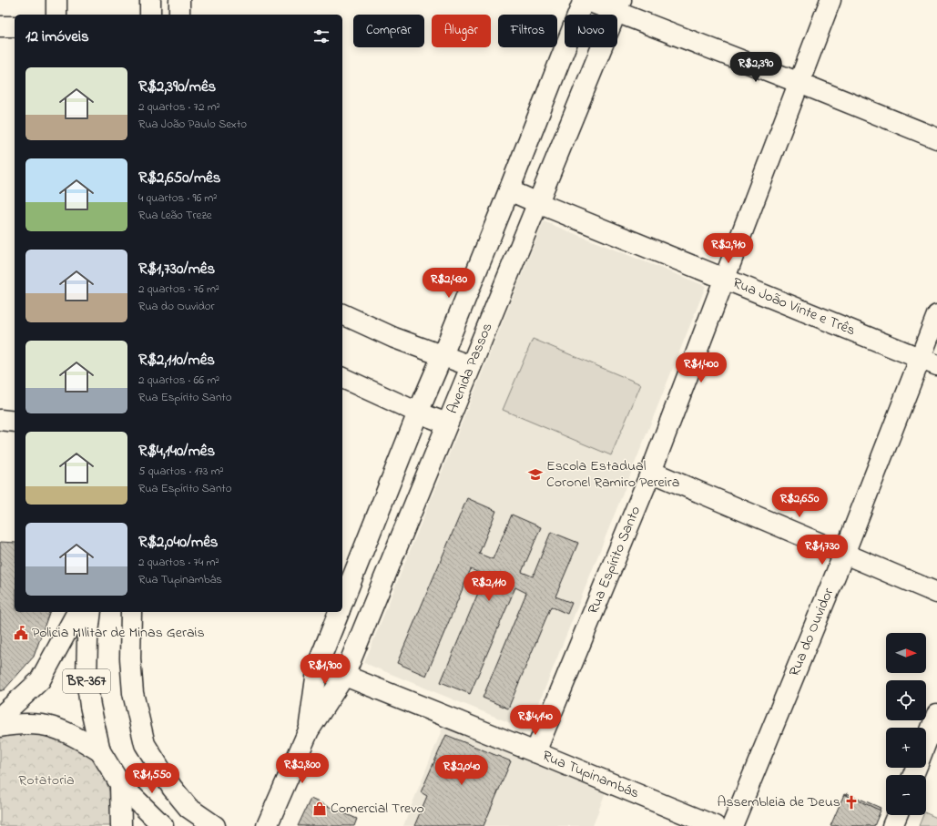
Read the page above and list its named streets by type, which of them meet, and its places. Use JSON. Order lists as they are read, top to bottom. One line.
{"streets":{"street":["Rua João Vinte e Três","Avenida Passos","Rua Espírito Santo","Rua do Ouvidor","BR-367","Rua Tupinambás"]},"crossings":[["Rua João Vinte e Três","Avenida Passos"],["Rua João Vinte e Três","Rua Espírito Santo"],["Rua João Vinte e Três","Rua do Ouvidor"],["Avenida Passos","Rua Tupinambás"],["Rua Espírito Santo","Rua Tupinambás"]],"parks":["Rotatoria"],"places":{"school or university":["Escola Estadual Coronel Ramiro Pereira"],"public building":["Policia MIlitar de Minas Gerais"],"church":["Assembleia de Deus"],"shop":["Comercial Trevo"]},"north":"right","page":{"chip":["Comprar","Alugar","Filtros","Novo"],"heading":"12 imóveis","price":["R$2,390","R$2,910","R$2,430","R$1,400","R$2,650","R$1,730","R$2,110","R$1,900","R$4,140","R$2,800","R$2,040","R$1,550"],"list":[{"name":"R$2,390/mês","note":"2 quartos · 72 m² · Rua João Paulo Sexto"},{"name":"R$2,650/mês","note":"4 quartos · 96 m² · Rua Leão Treze"},{"name":"R$1,730/mês","note":"2 quartos · 76 m² · Rua do Ouvidor"},{"name":"R$2,110/mês","note":"2 quartos · 66 m² · Rua Espírito Santo"},{"name":"R$4,140/mês","note":"5 quartos · 173 m² · Rua Espírito Santo"},{"name":"R$2,040/mês","note":"2 quartos · 74 m² · Rua Tupinambás"}],"map_buttons":["+","−"]}}
